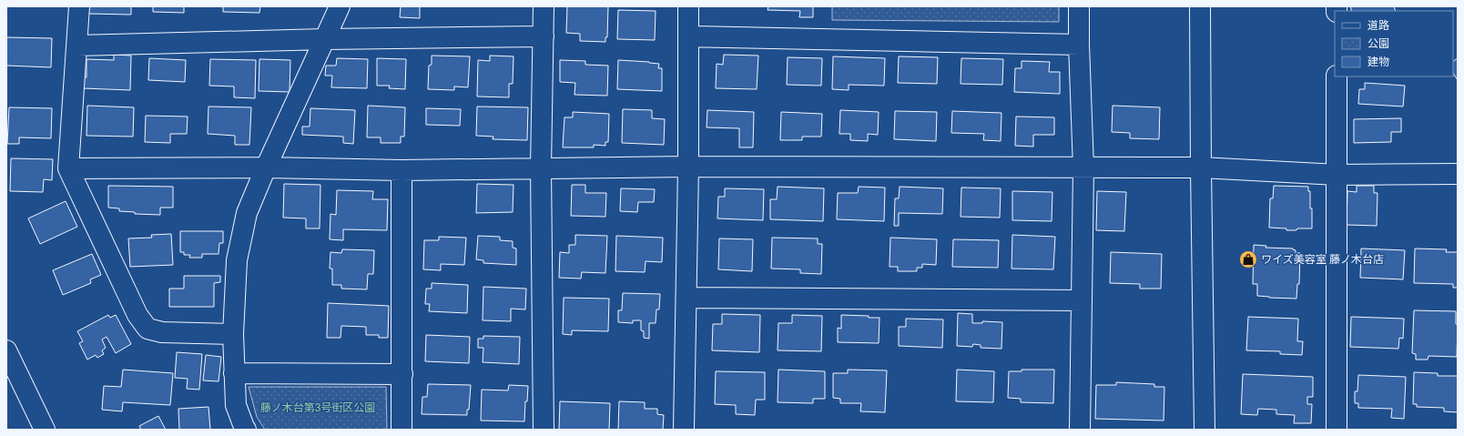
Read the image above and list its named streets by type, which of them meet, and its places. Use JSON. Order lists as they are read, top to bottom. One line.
{"parks":["藤ノ木台第3号街区公園"],"places":{"shop":["ワイズ美容室 藤ノ木台店"]},"legend":["道路","公園","建物"]}
